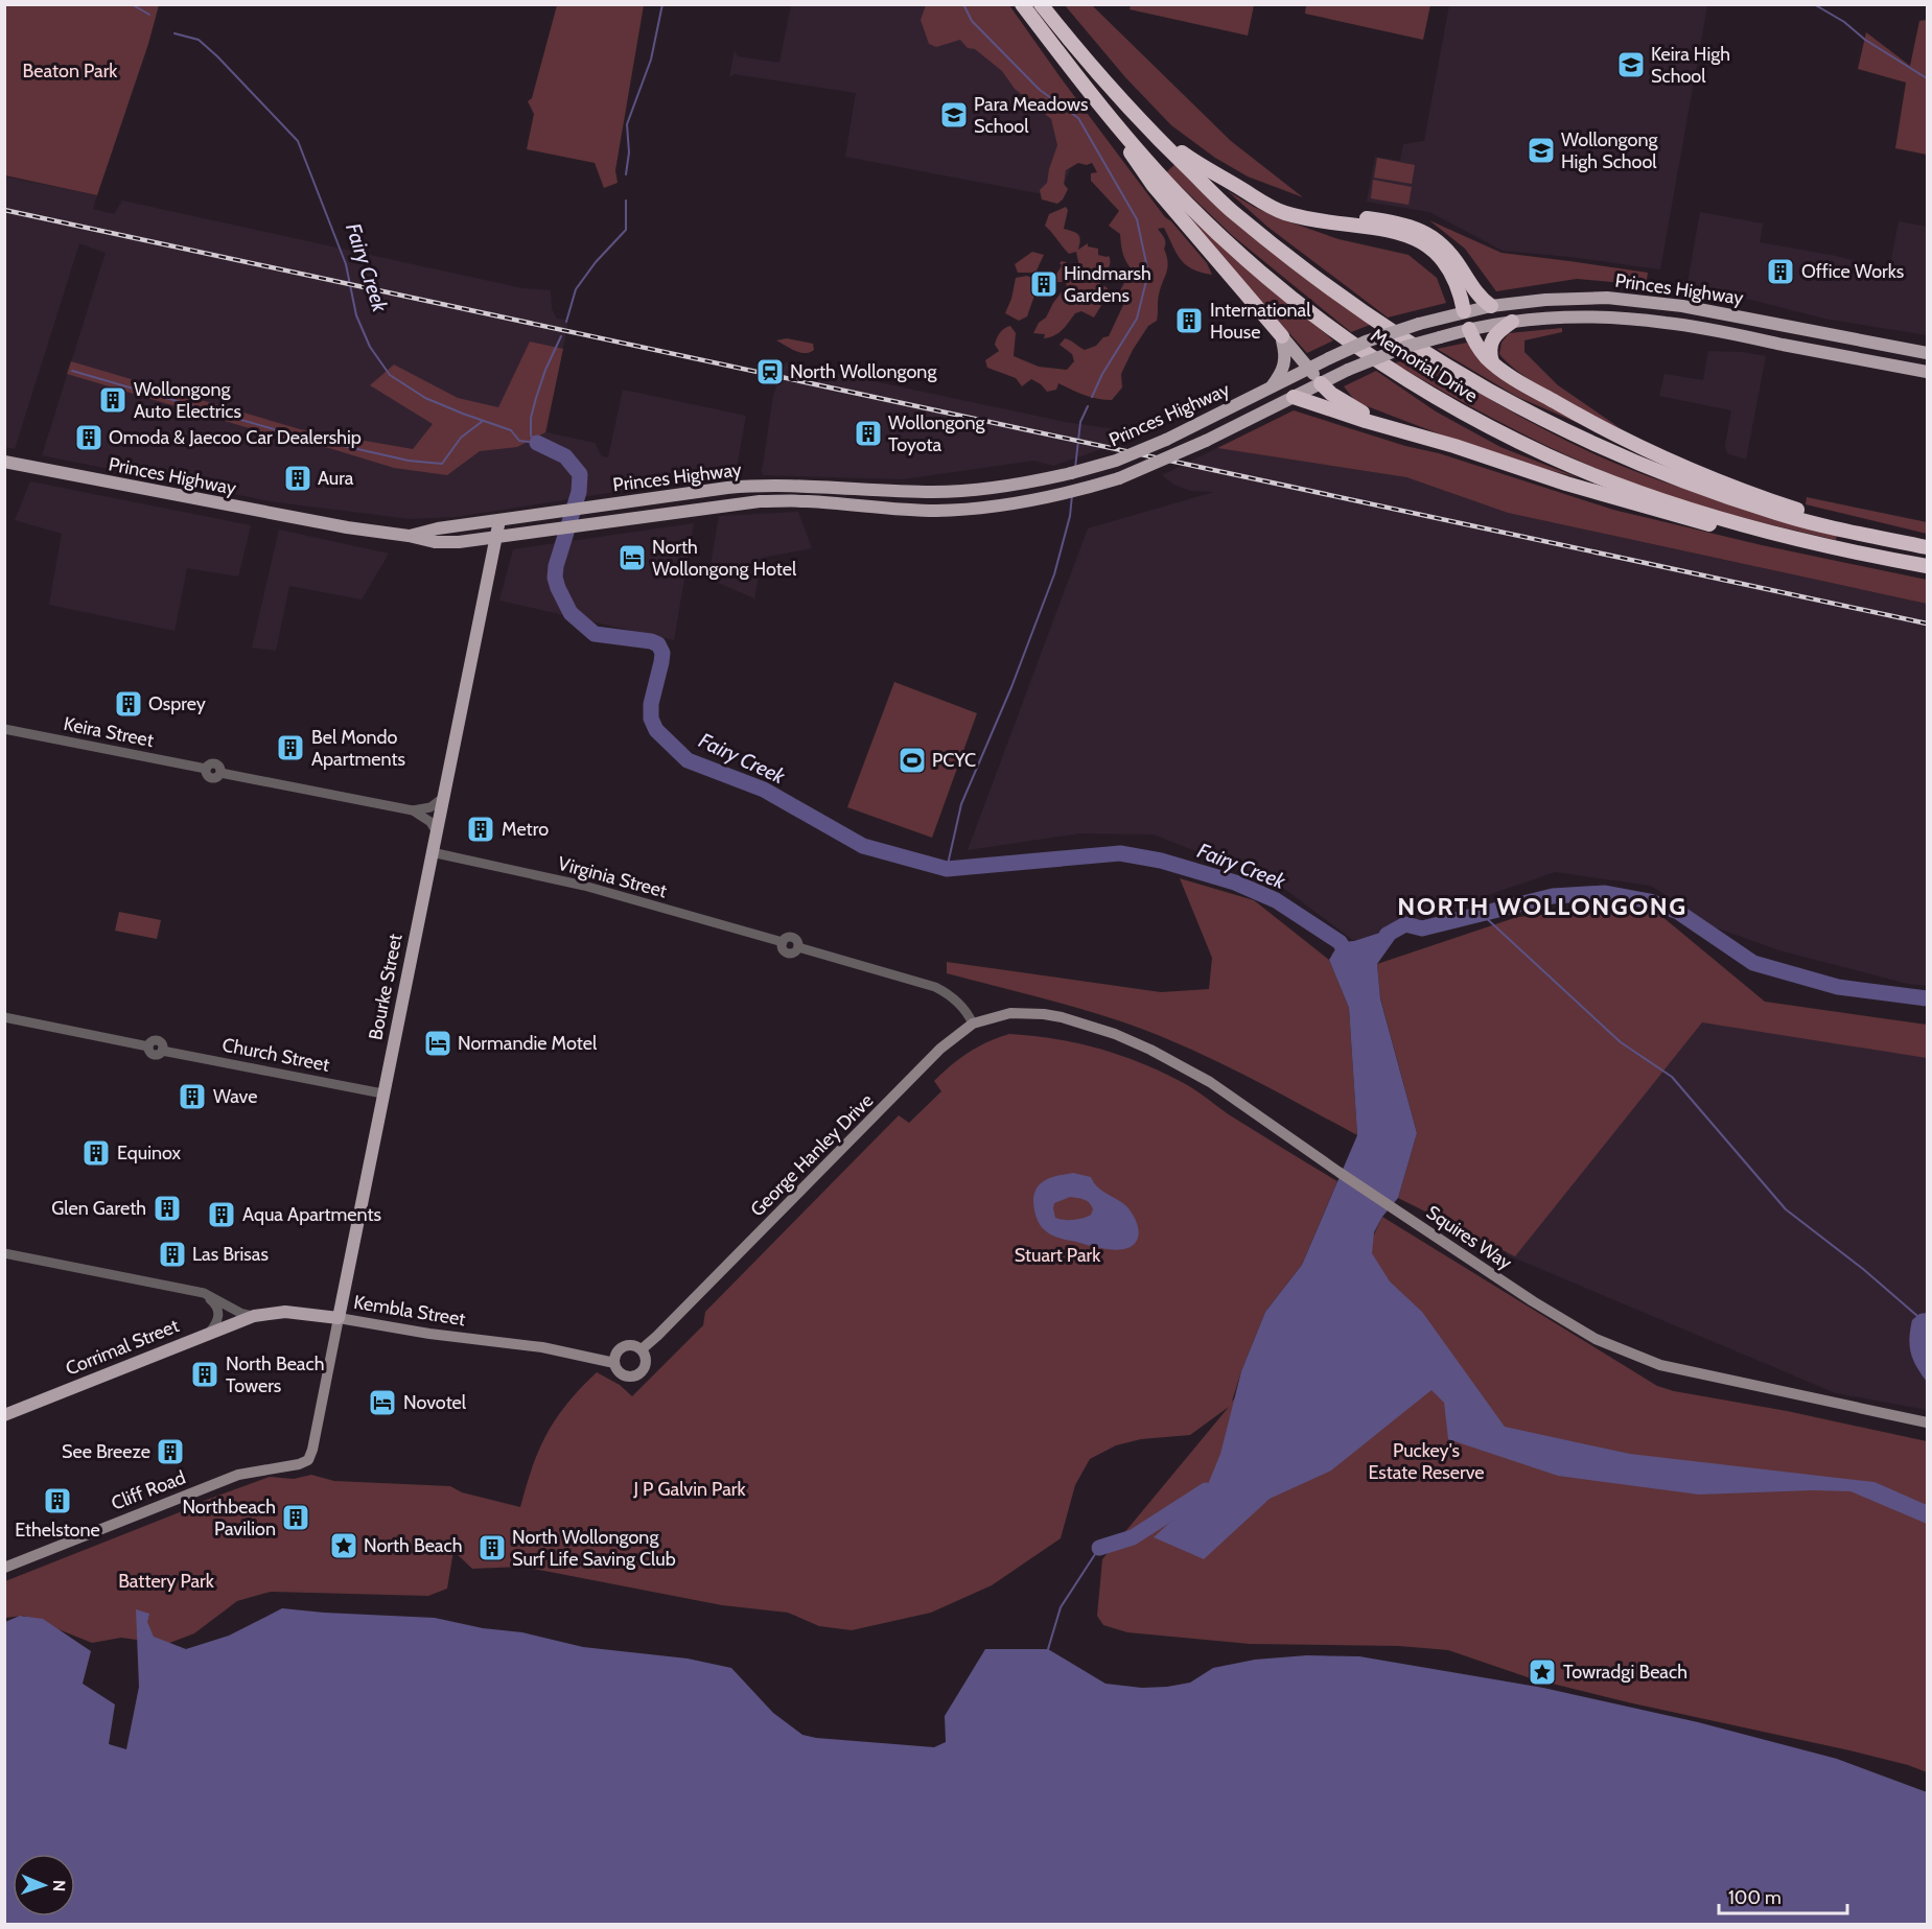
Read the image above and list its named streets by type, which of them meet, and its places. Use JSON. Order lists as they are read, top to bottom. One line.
{"streets":{"highway":["Memorial Drive"],"main road":["Princes Highway","Bourke Street","George Hanley Drive","Squires Way","Kembla Street","Corrimal Street","Cliff Road"],"street":["Keira Street","Virginia Street","Church Street"]},"crossings":[["Princes Highway","Bourke Street"],["Virginia Street","Bourke Street"],["Virginia Street","George Hanley Drive"],["Bourke Street","Church Street"],["Bourke Street","Kembla Street"],["Bourke Street","Cliff Road"],["George Hanley Drive","Squires Way"],["George Hanley Drive","Kembla Street"],["Kembla Street","Corrimal Street"]],"districts":["NORTH WOLLONGONG"],"water":["Fairy Creek"],"parks":["Beaton Park","Stuart Park","Puckey's Estate Reserve","J P Galvin Park","Battery Park"],"places":{"school or university":["Keira High School","Para Meadows School","Wollongong High School"],"building":["Office Works","Hindmarsh Gardens","International House","Wollongong Auto Electrics","Wollongong Toyota","Omoda & Jaecoo Car Dealership","Aura","Osprey","Bel Mondo Apartments","Metro","Wave","Equinox","Glen Gareth","Aqua Apartments","Las Brisas","North Beach Towers","See Breeze","Ethelstone","Northbeach Pavilion","North Wollongong Surf Life Saving Club"],"station":["North Wollongong"],"hotel":["North Wollongong Hotel","Normandie Motel","Novotel"],"sports":["PCYC"],"place":["North Beach","Towradgi Beach"]},"scale_bar":"100 m","north":"right"}
